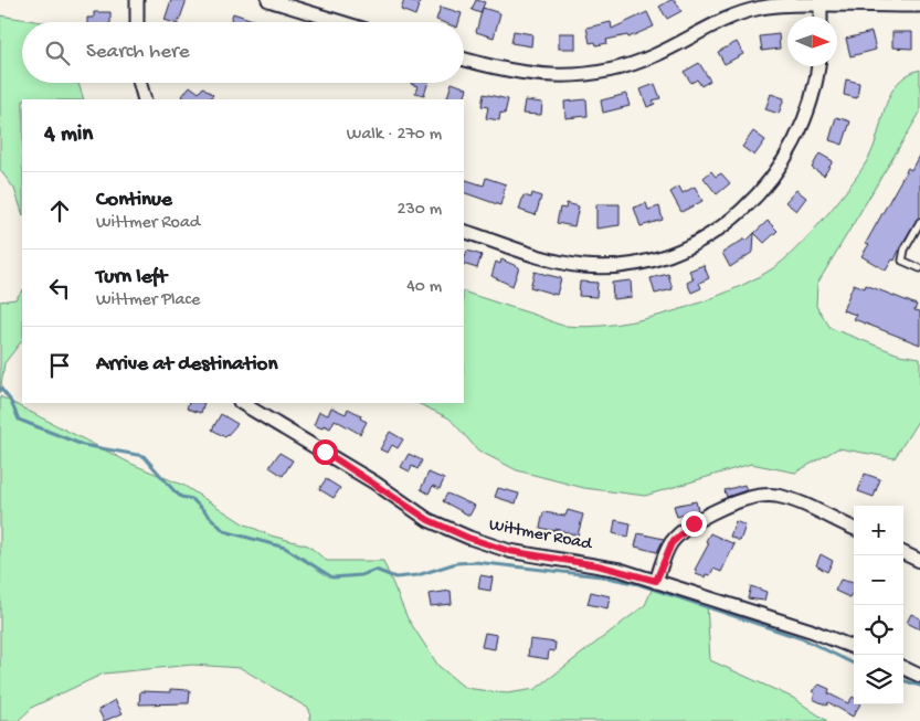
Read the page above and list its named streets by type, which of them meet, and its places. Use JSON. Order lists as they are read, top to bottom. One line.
{"streets":{"street":["Wittmer Road"]},"north":"right","page":{"search":"Search here","heading":["4 min","Walk · 270 m"],"list":[["Continue","Wittmer Road","230 m"],["Turn left","Wittmer Place","40 m"],"Arrive at destination"],"map_buttons":["+","−"]}}
